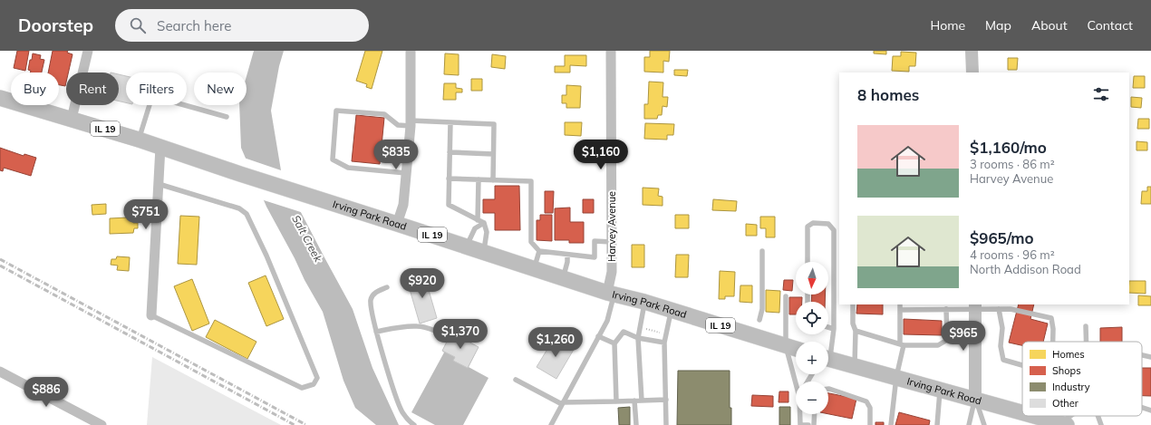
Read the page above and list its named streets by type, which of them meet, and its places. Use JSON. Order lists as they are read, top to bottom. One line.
{"streets":{"main road":["IL 19","Irving Park Road"],"street":["Harvey Avenue"]},"crossings":[["Irving Park Road","Harvey Avenue"]],"water":["Salt Creek"],"legend":["Homes","Shops","Industry","Other"],"north":"bottom","page":{"header":"Doorstep","search":"Search here","nav":["Home","Map","About","Contact"],"chip":["Buy","Rent","Filters","New"],"heading":"8 homes","list":[{"name":"$1,160/mo","note":"3 rooms · 86 m² · Harvey Avenue"},{"name":"$965/mo","note":"4 rooms · 96 m² · North Addison Road"}],"price":["$835","$1,160","$751","$920","$1,370","$965","$1,260","$886"],"map_buttons":["+","−"]}}
